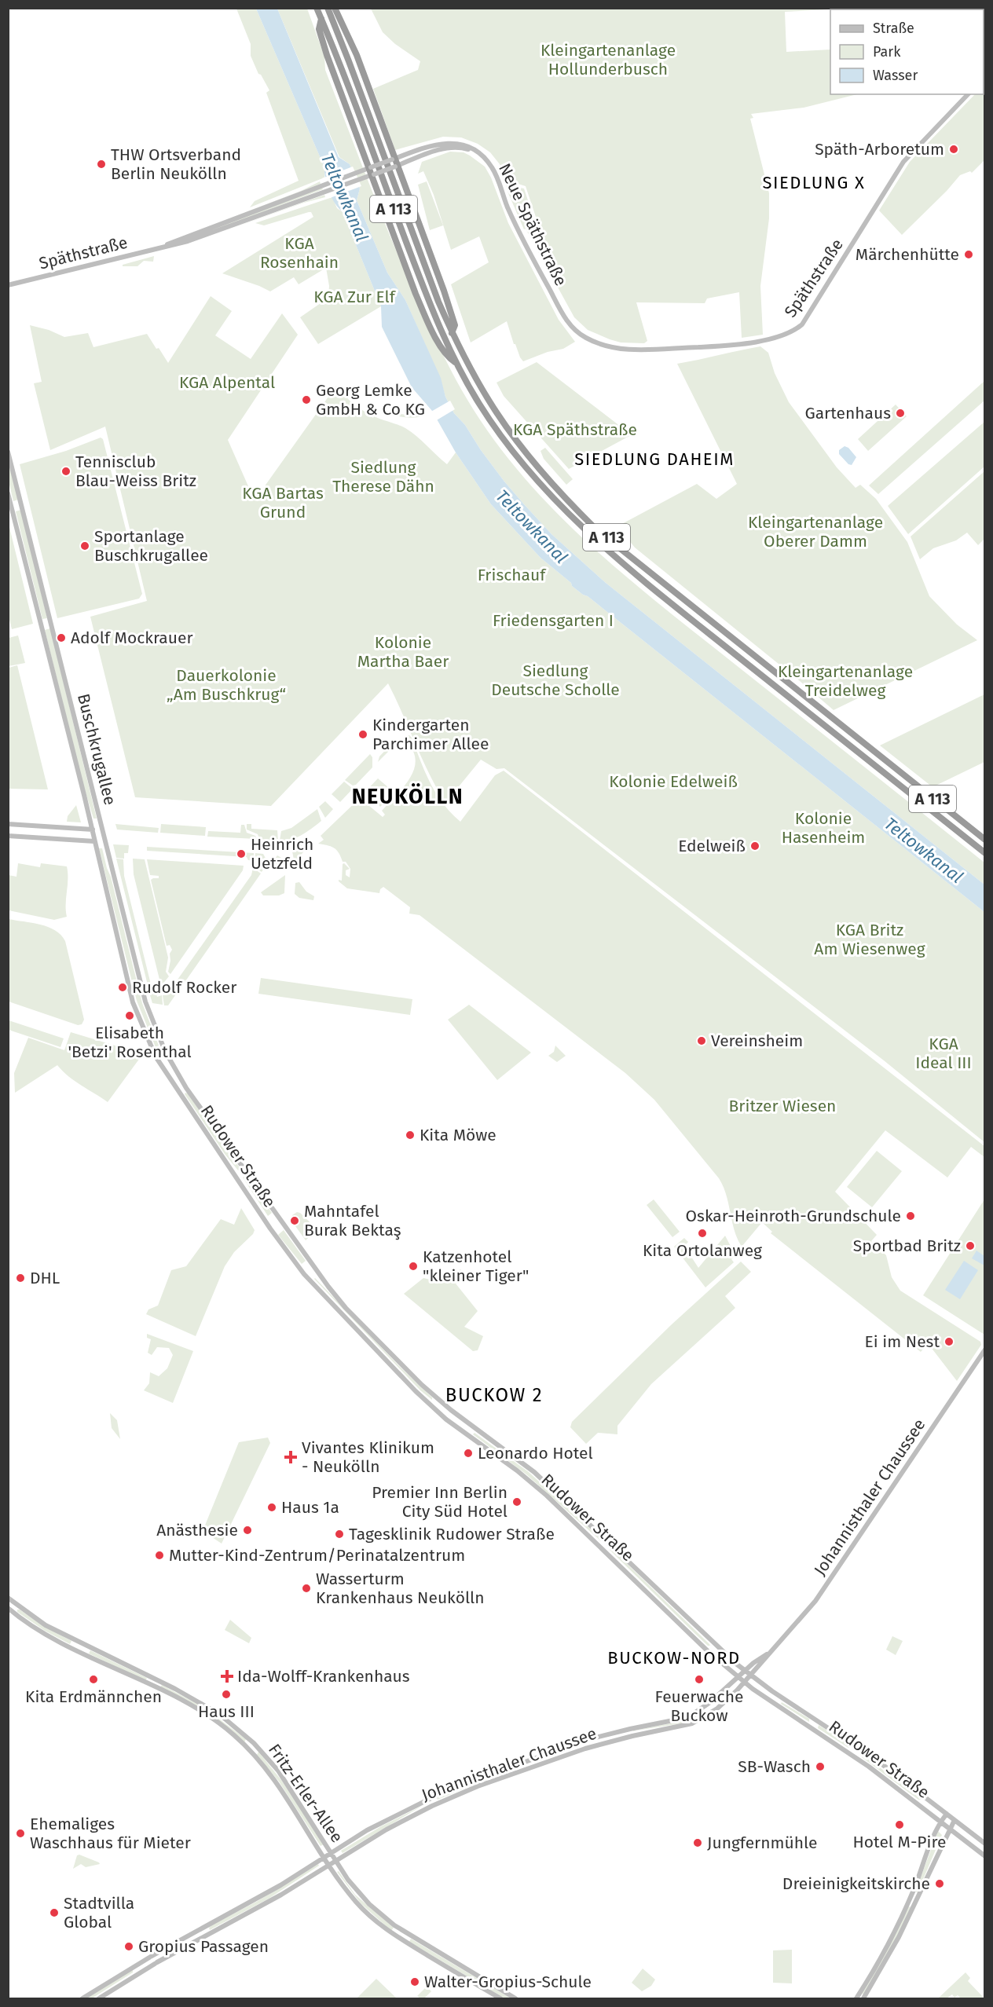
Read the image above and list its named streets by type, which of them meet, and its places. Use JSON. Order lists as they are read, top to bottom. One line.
{"streets":{"highway":["A 113"],"main road":["Neue Späthstraße","Späthstraße","Buschkrugallee","Rudower Straße","Johannisthaler Chaussee","Fritz-Erler-Allee"]},"crossings":[["Neue Späthstraße","Späthstraße"],["Buschkrugallee","Rudower Straße"],["Rudower Straße","Johannisthaler Chaussee"],["Johannisthaler Chaussee","Fritz-Erler-Allee"]],"districts":["SIEDLUNG X","SIEDLUNG DAHEIM","NEUKÖLLN","BUCKOW 2","BUCKOW-NORD"],"water":["Teltowkanal"],"parks":["Kleingartenanlage Hollunderbusch","KGA Rosenhain","KGA Zur Elf","KGA Alpental","KGA Späthstraße","Siedlung Therese Dähn","KGA Bartas Grund","Kleingartenanlage Oberer Damm","Frischauf","Friedensgarten I","Kolonie Martha Baer","Siedlung Deutsche Scholle","Kleingartenanlage Treidelweg","Dauerkolonie „Am Buschkrug“","Kolonie Edelweiß","Kolonie Hasenheim","KGA Britz Am Wiesenweg","KGA Ideal III","Britzer Wiesen"],"places":{"other":["Späth-Arboretum","THW Ortsverband Berlin Neukölln","Märchenhütte","Georg Lemke GmbH & Co KG","Gartenhaus","Tennisclub Blau-Weiss Britz","Sportanlage Buschkrugallee","Adolf Mockrauer","Kindergarten Parchimer Allee","Edelweiß","Heinrich Uetzfeld","Rudolf Rocker","Elisabeth 'Betzi' Rosenthal","Vereinsheim","Kita Möwe","Oskar-Heinroth-Grundschule","Mahntafel Burak Bektaş","Kita Ortolanweg","Sportbad Britz","Katzenhotel \"kleiner Tiger\"","DHL","Ei im Nest","Leonardo Hotel","Premier Inn Berlin City Süd Hotel","Haus 1a","Anästhesie","Tagesklinik Rudower Straße","Mutter-Kind-Zentrum/Perinatalzentrum","Wasserturm Krankenhaus Neukölln","Kita Erdmännchen","Feuerwache Buckow","Haus III","SB-Wasch","Hotel M-Pire","Ehemaliges Waschhaus für Mieter","Jungfernmühle","Dreieinigkeitskirche","Stadtvilla Global","Gropius Passagen","Walter-Gropius-Schule"],"health":["Vivantes Klinikum - Neukölln","Ida-Wolff-Krankenhaus"]},"legend":["Straße","Park","Wasser"]}
